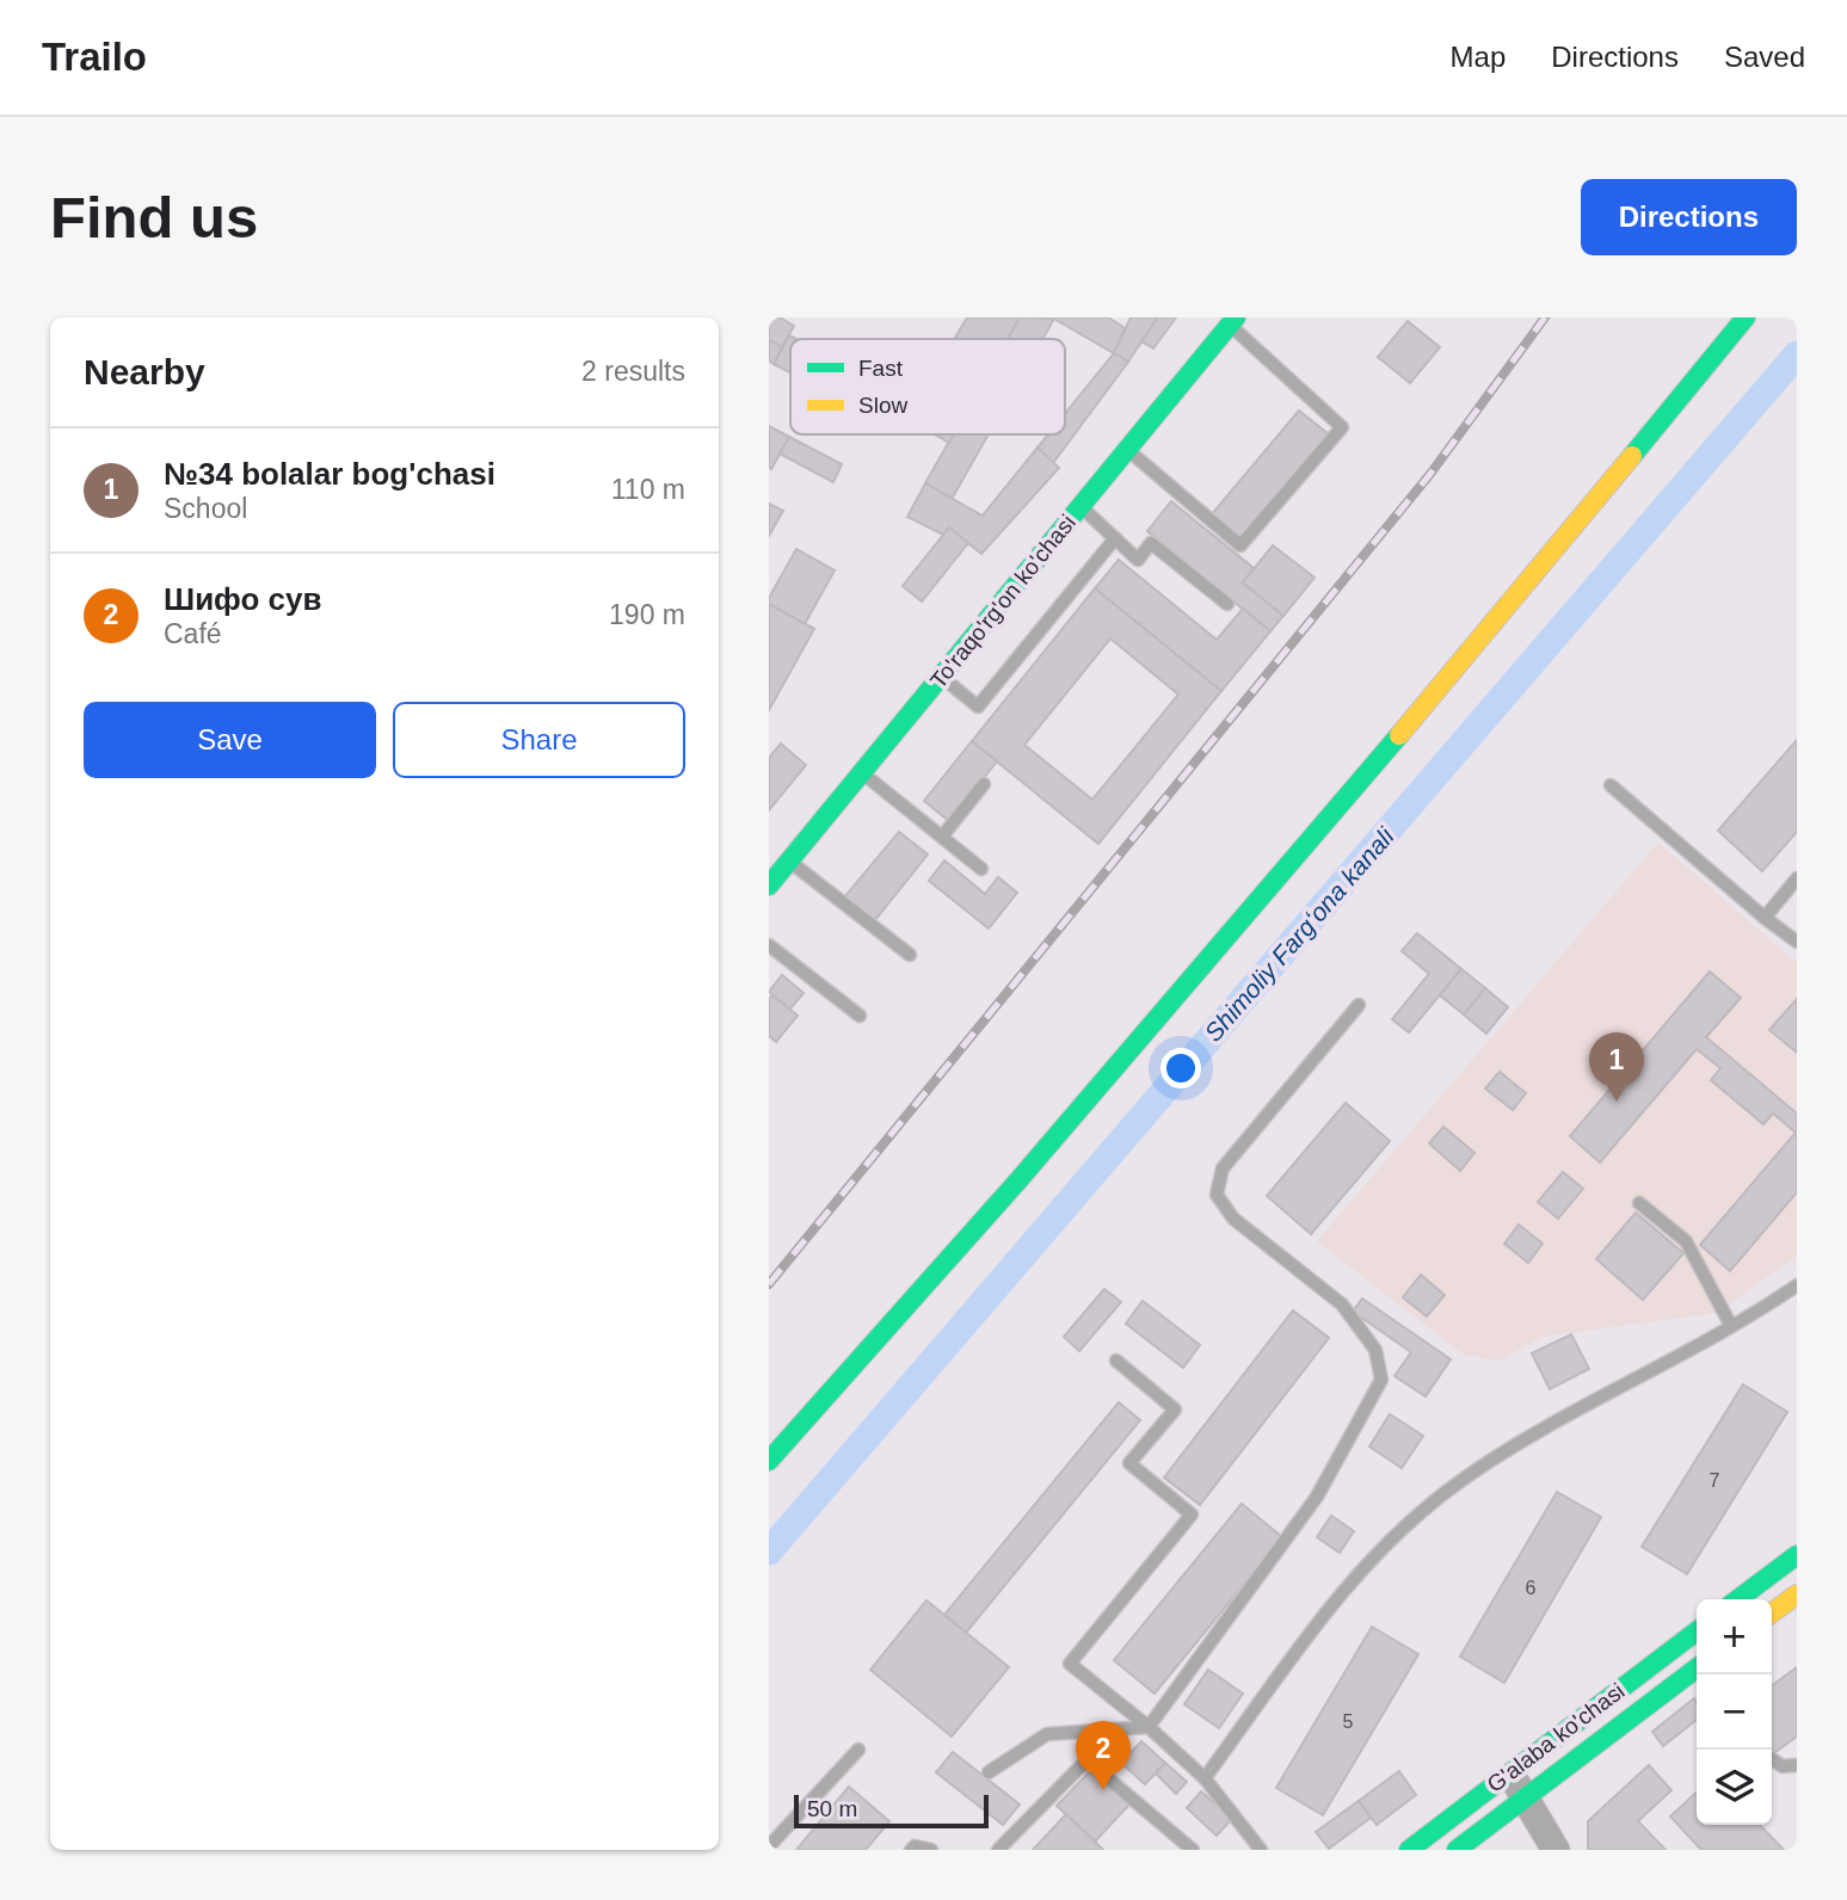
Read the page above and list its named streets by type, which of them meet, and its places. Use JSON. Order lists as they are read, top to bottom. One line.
{"streets":{"main road":["To'raqo'rg'on ko'chasi","G'alaba ko'chasi"]},"water":["Shimoliy Fargʻona kanali"],"house_numbers":["7","6","5"],"legend":["Fast","Slow"],"scale_bar":"50 m","page":{"header":"Trailo","nav":["Map","Directions","Saved"],"buttons":["Directions",["Save","Share"]],"title":"Find us","heading":["Nearby","2 results"],"list":[{"mark":"1","name":"№34 bolalar bog'chasi","note":"School","value":"110 m"},{"mark":"2","name":"Шифо сув","note":"Café","value":"190 m"}],"pins":["1","2"],"map_buttons":["+","−"],"scale":"50 m"}}
